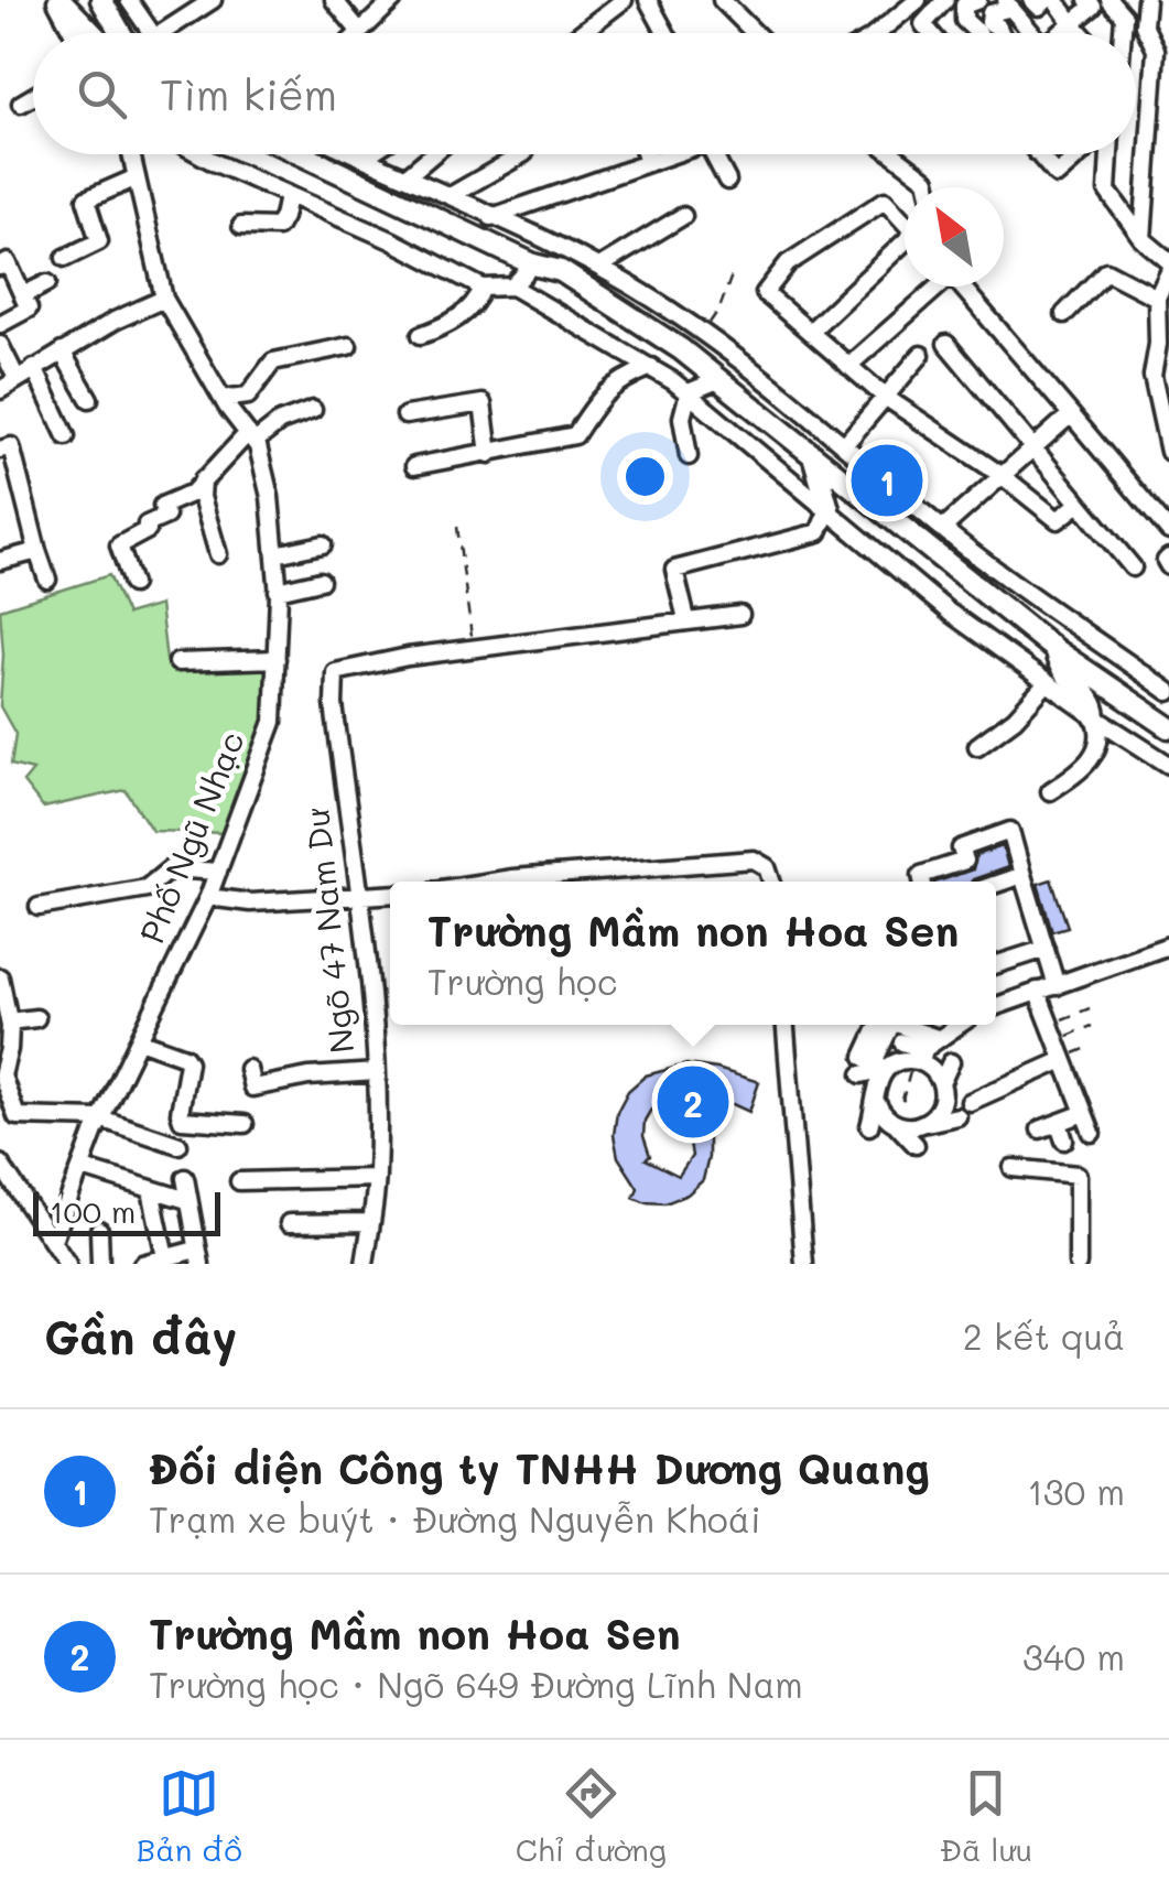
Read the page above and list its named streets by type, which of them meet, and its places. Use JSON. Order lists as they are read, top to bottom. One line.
{"streets":{"street":["Phố Ngũ Nhạc","Ngõ 47 Nam Dư"]},"scale_bar":"100 m","north":"top left","page":{"search":"Tìm kiếm","pins":["1","2"],"popup":["Trường Mầm non Hoa Sen","Trường học"],"scale":"100 m","heading":["Gần đây","2 kết quả"],"list":[{"mark":"1","name":"Đối diện Công ty TNHH Dương Quang","note":"Trạm xe buýt · Đường Nguyễn Khoái","value":"130 m"},{"mark":"2","name":"Trường Mầm non Hoa Sen","note":"Trường học · Ngõ 649 Đường Lĩnh Nam","value":"340 m"}],"nav":["Bản đồ","Chỉ đường","Đã lưu"]}}
